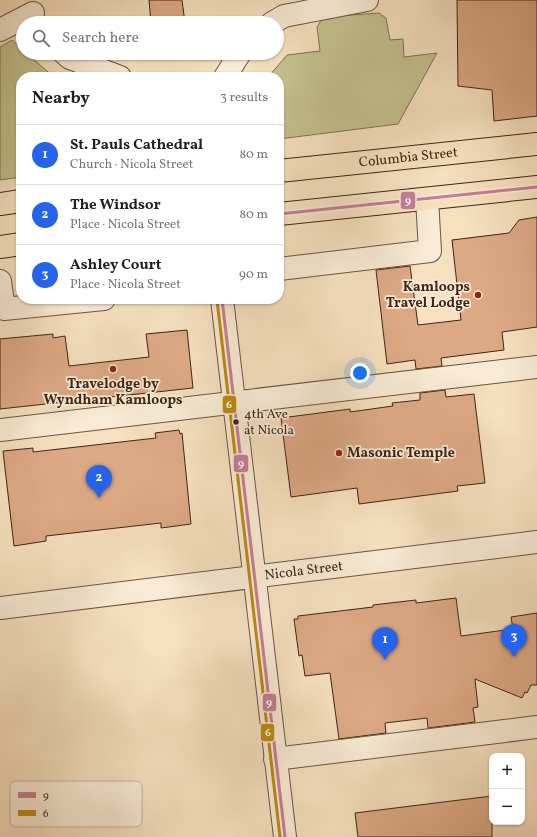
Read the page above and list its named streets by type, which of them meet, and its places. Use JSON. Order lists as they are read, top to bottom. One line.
{"streets":{"main road":["Columbia Street"],"street":["Nicola Street"]},"places":["Kamloops Travel Lodge","Travelodge by Wyndham Kamloops","4th Ave at Nicola","Masonic Temple"],"lines":["transit line 9","transit line 6"],"legend":["9","6"],"page":{"search":"Search here","heading":["Nearby","3 results"],"list":[{"mark":"1","name":"St. Pauls Cathedral","note":"Church · Nicola Street","value":"80 m"},{"mark":"2","name":"The Windsor","note":"Place · Nicola Street","value":"80 m"},{"mark":"3","name":"Ashley Court","note":"Place · Nicola Street","value":"90 m"}],"pins":["2","3","1"],"map_buttons":["+","−"]}}
